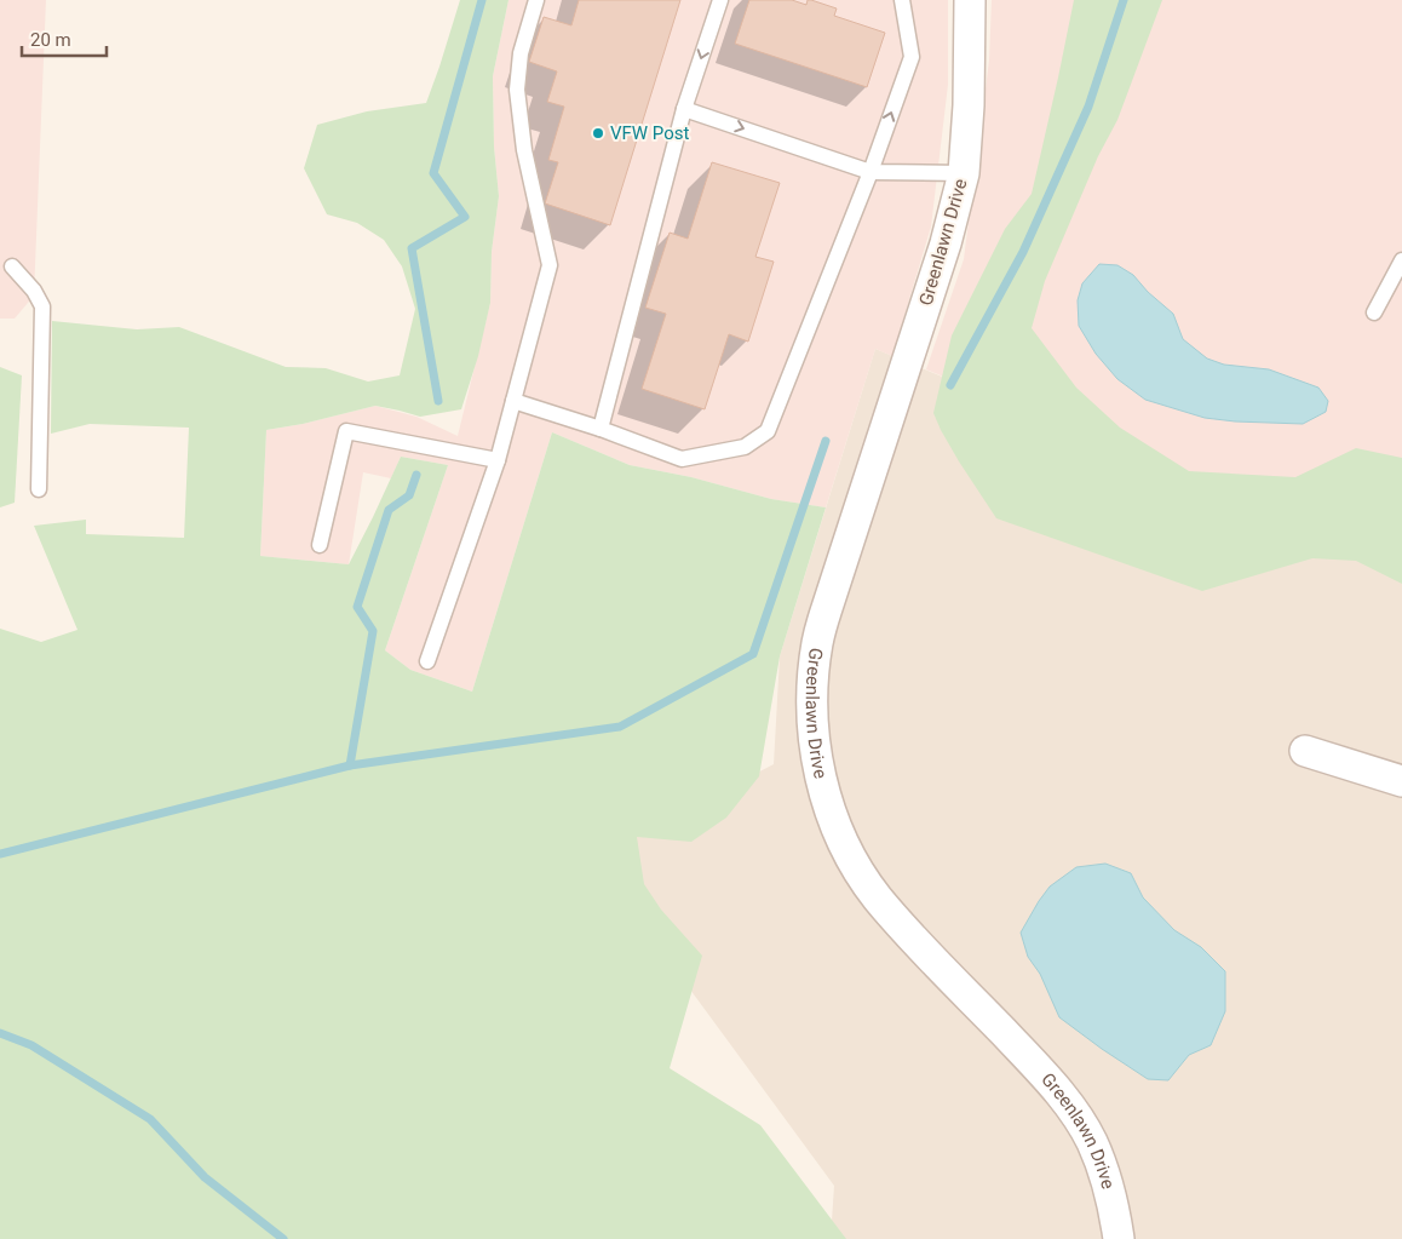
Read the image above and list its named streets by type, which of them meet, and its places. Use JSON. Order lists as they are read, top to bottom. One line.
{"streets":{"street":["Greenlawn Drive"]},"places":["VFW Post"],"scale_bar":"20 m"}
